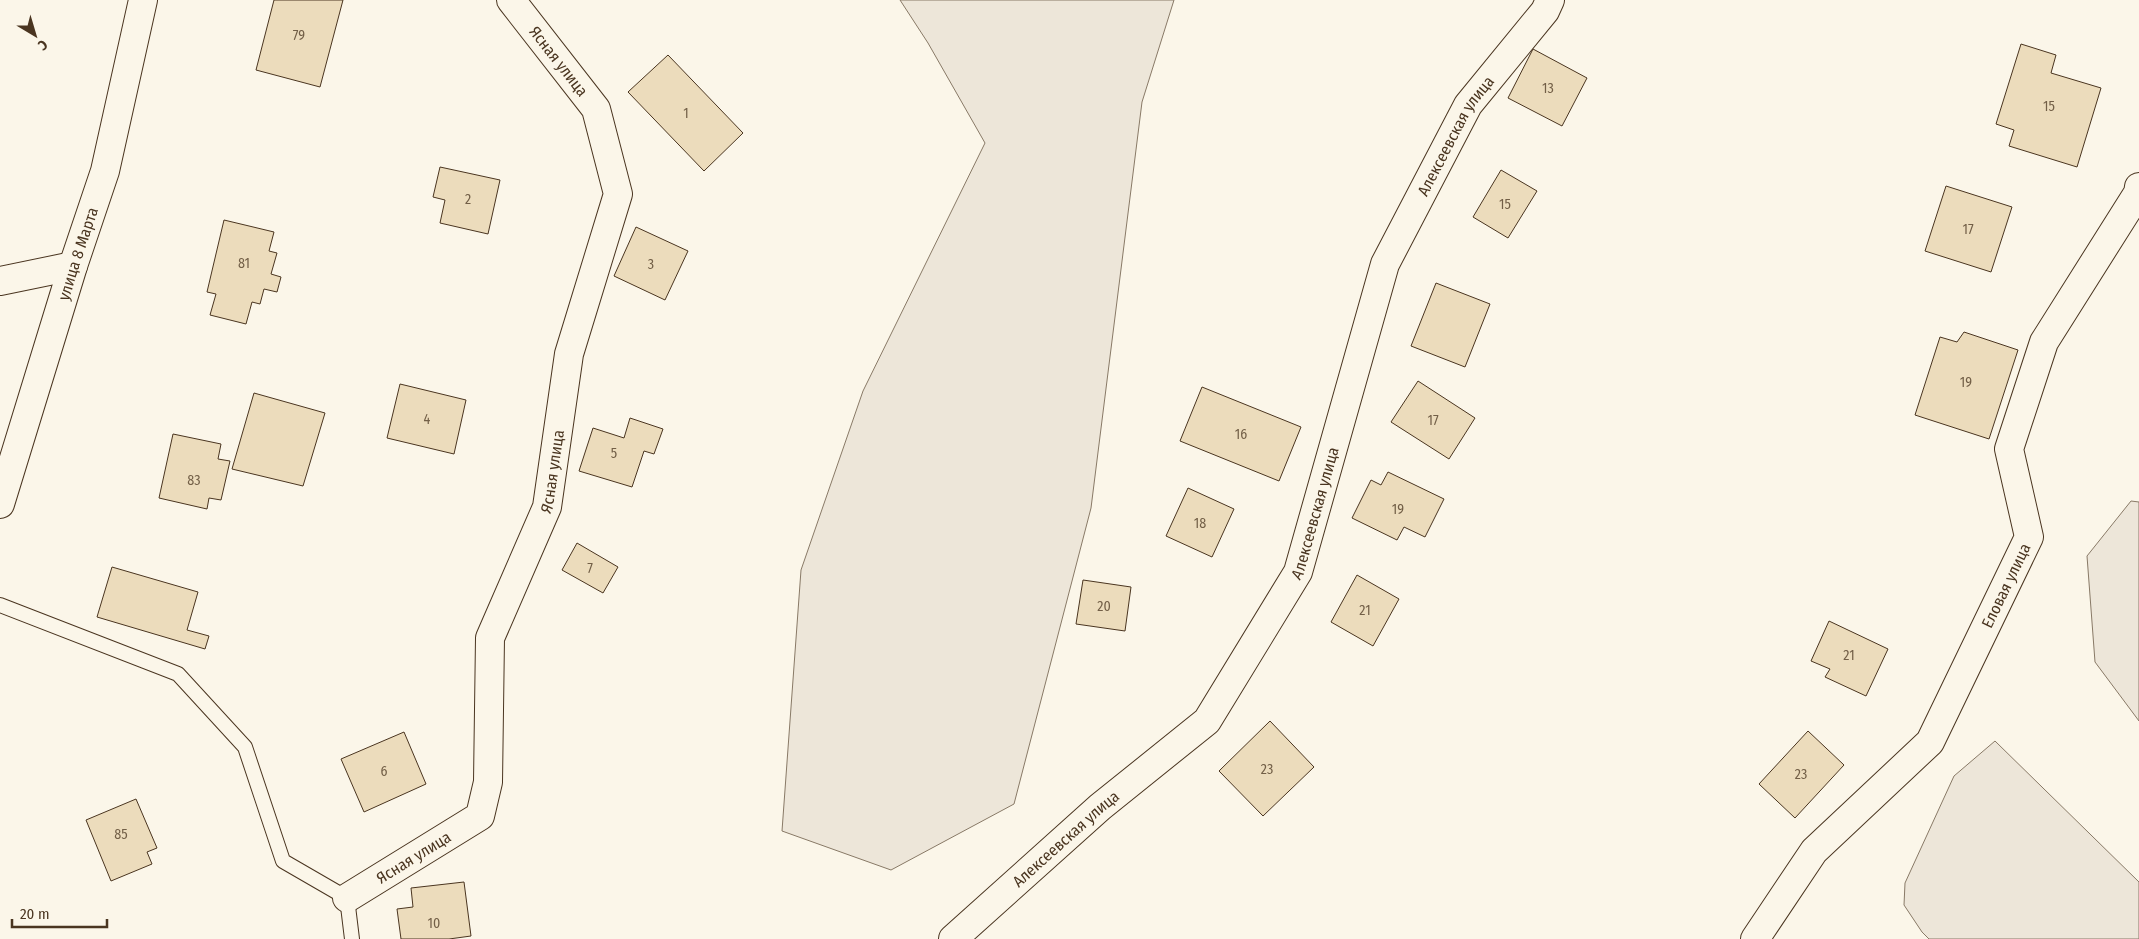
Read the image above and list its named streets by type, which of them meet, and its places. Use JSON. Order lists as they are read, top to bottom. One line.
{"streets":{"street":["Ясная улица","Алексеевская улица","улица 8 Марта","Еловая улица"]},"house_numbers":["79","13","15","1","2","15","17","81","3","19","4","17","16","5","83","19","18","7","20","21","21","23","6","23","85","10"],"scale_bar":"20 m","north":"bottom right"}
